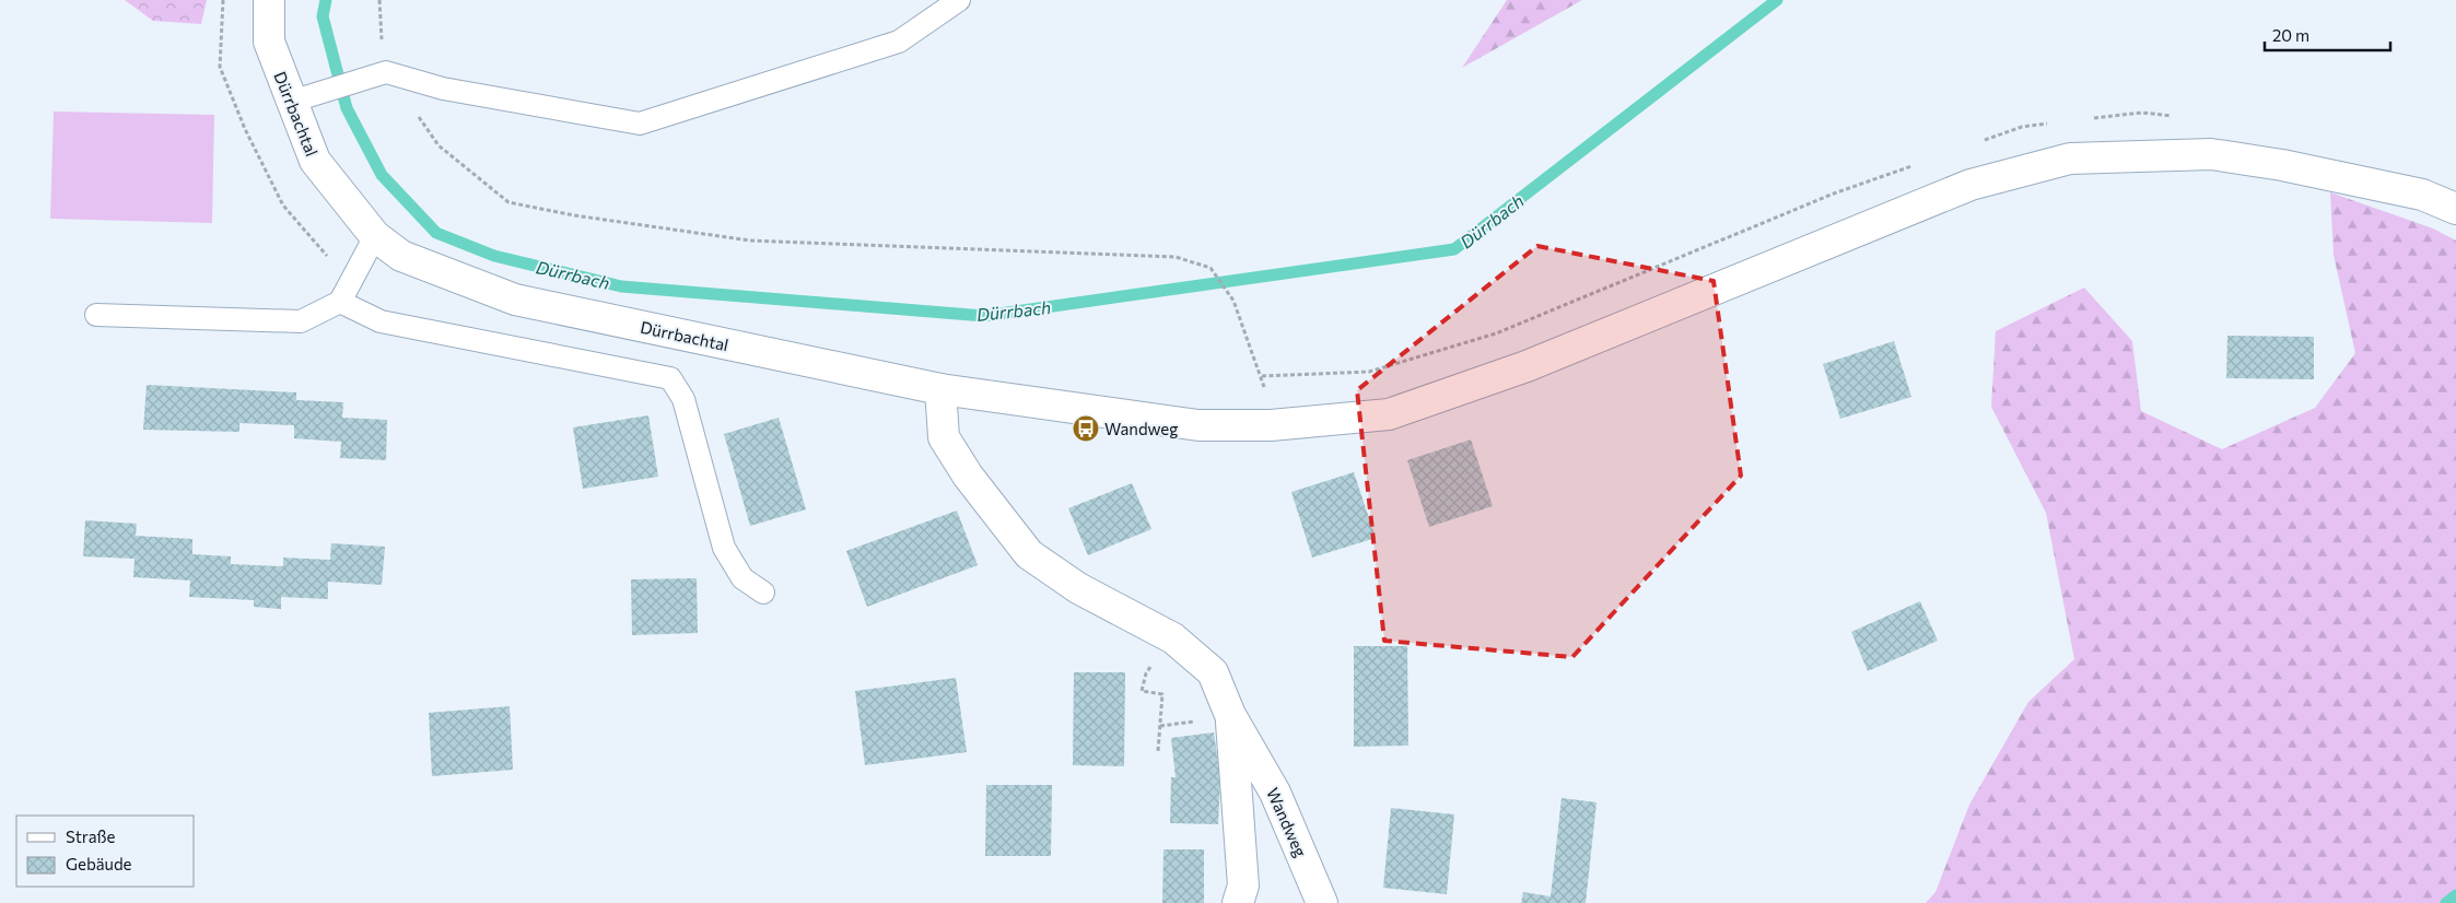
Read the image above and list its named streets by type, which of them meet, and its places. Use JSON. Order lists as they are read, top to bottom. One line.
{"streets":{"street":["Dürrbachtal","Wandweg"]},"crossings":[["Dürrbachtal","Wandweg"]],"water":["Dürrbach"],"places":{"bus stop":["Wandweg"]},"legend":["Straße","Gebäude"],"scale_bar":"20 m"}
